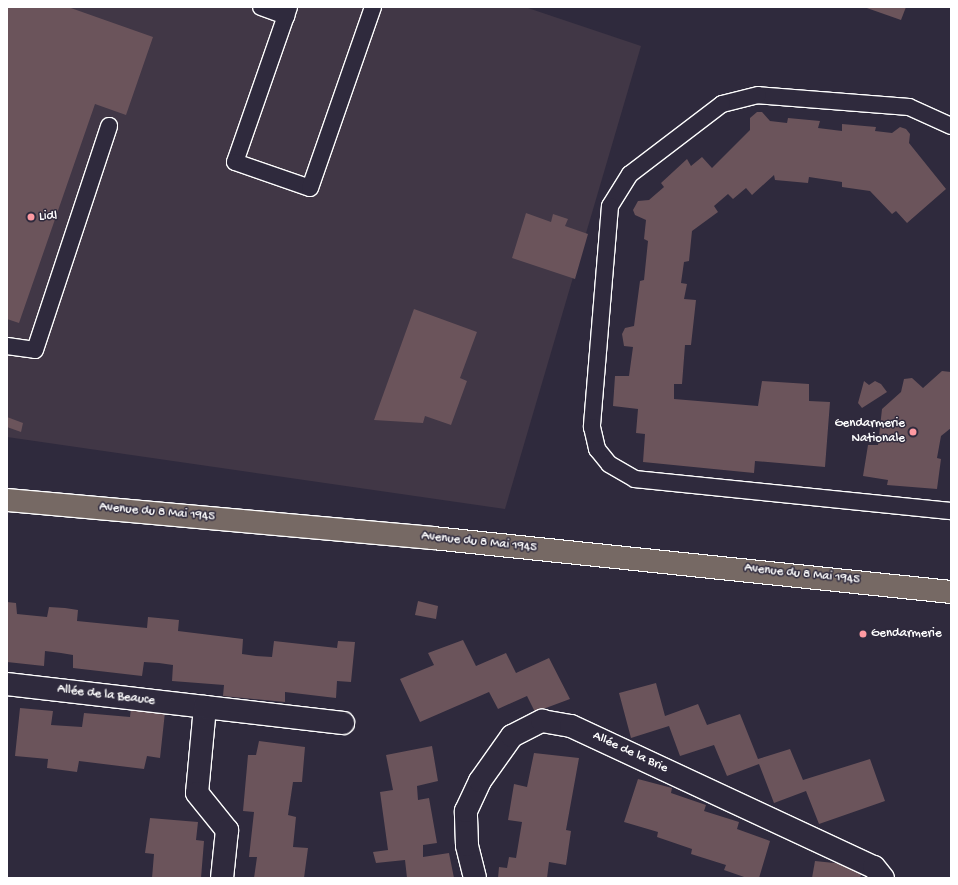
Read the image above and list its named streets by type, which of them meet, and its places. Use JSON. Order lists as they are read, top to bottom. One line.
{"streets":{"main road":["Avenue du 8 Mai 1945"],"street":["Allée de la Beauce","Allée de la Brie"]},"places":["Lidl","Gendarmerie Nationale","Gendarmerie"]}
